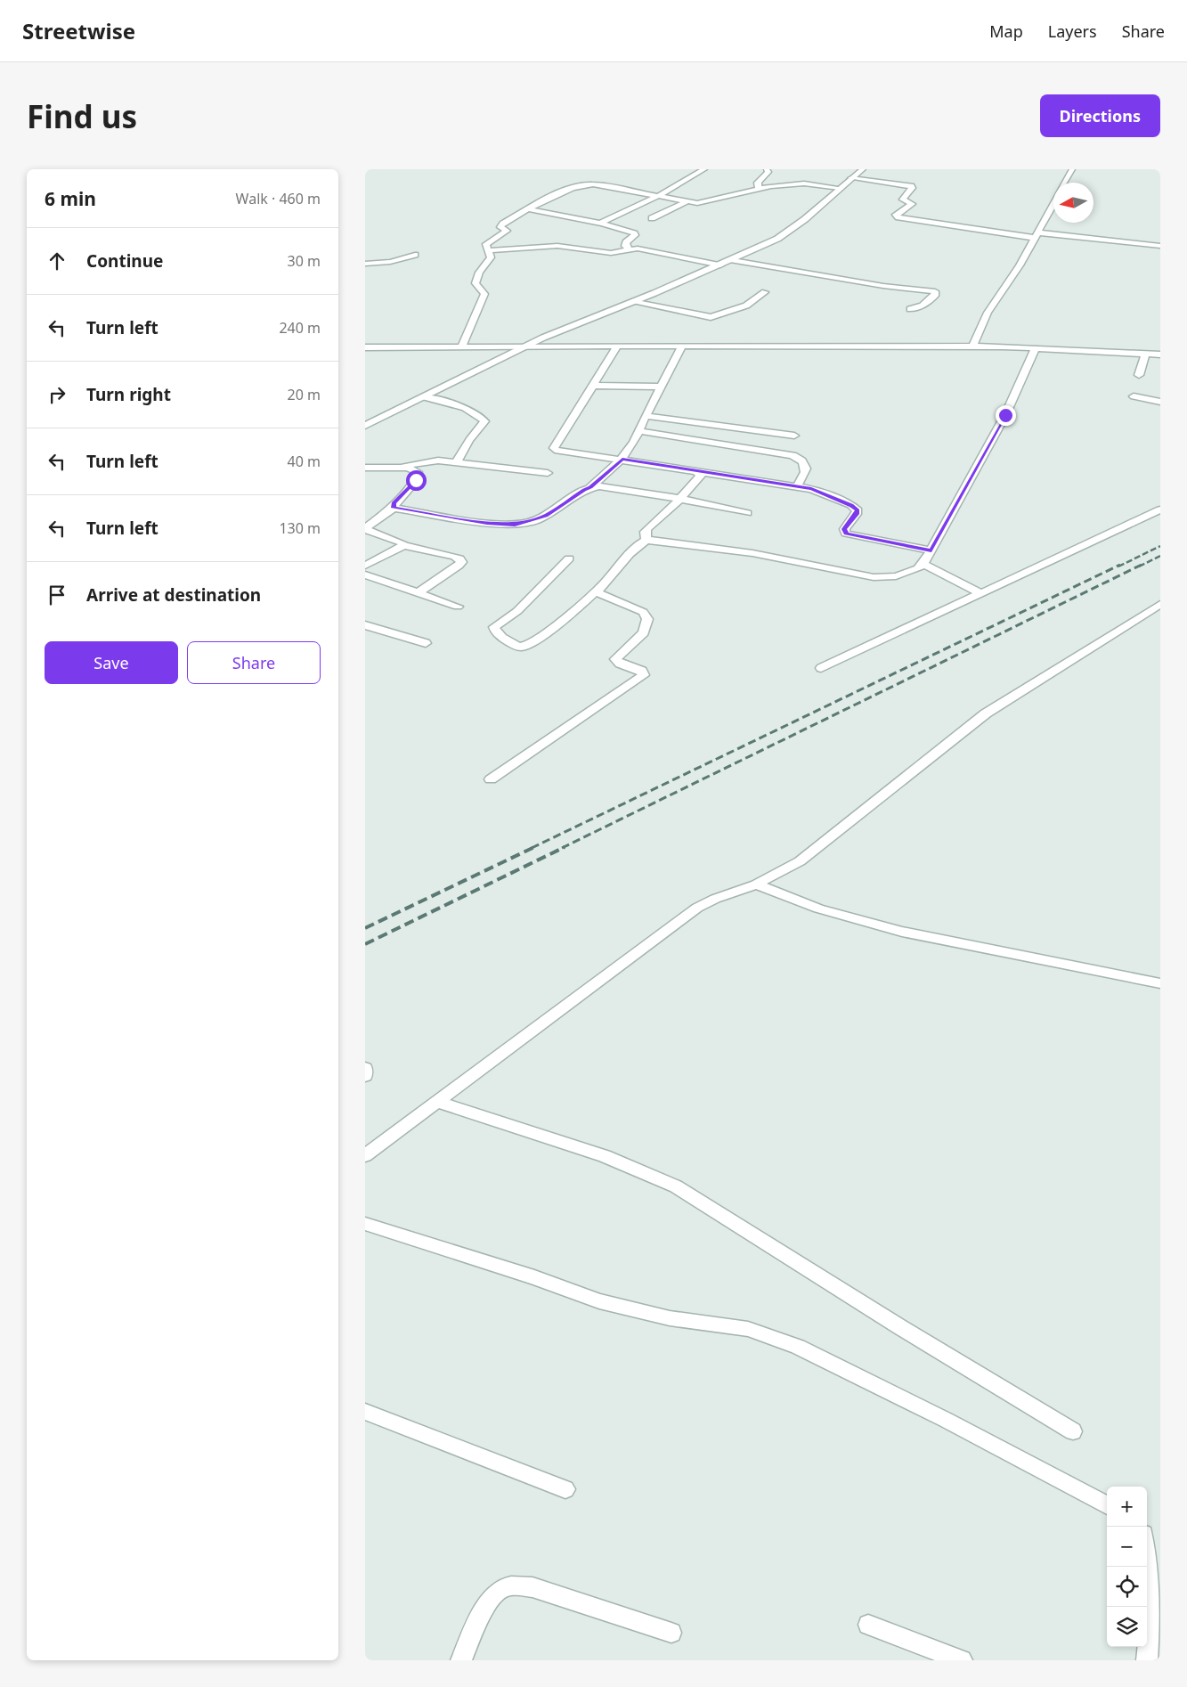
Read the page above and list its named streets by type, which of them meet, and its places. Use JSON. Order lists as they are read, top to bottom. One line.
{"north":"left","page":{"header":"Streetwise","nav":["Map","Layers","Share"],"buttons":["Directions",["Save","Share"]],"title":"Find us","heading":["6 min","Walk · 460 m"],"list":[["Continue","30 m"],["Turn left","240 m"],["Turn right","20 m"],["Turn left","40 m"],["Turn left","130 m"],"Arrive at destination"],"map_buttons":["+","−"]}}
